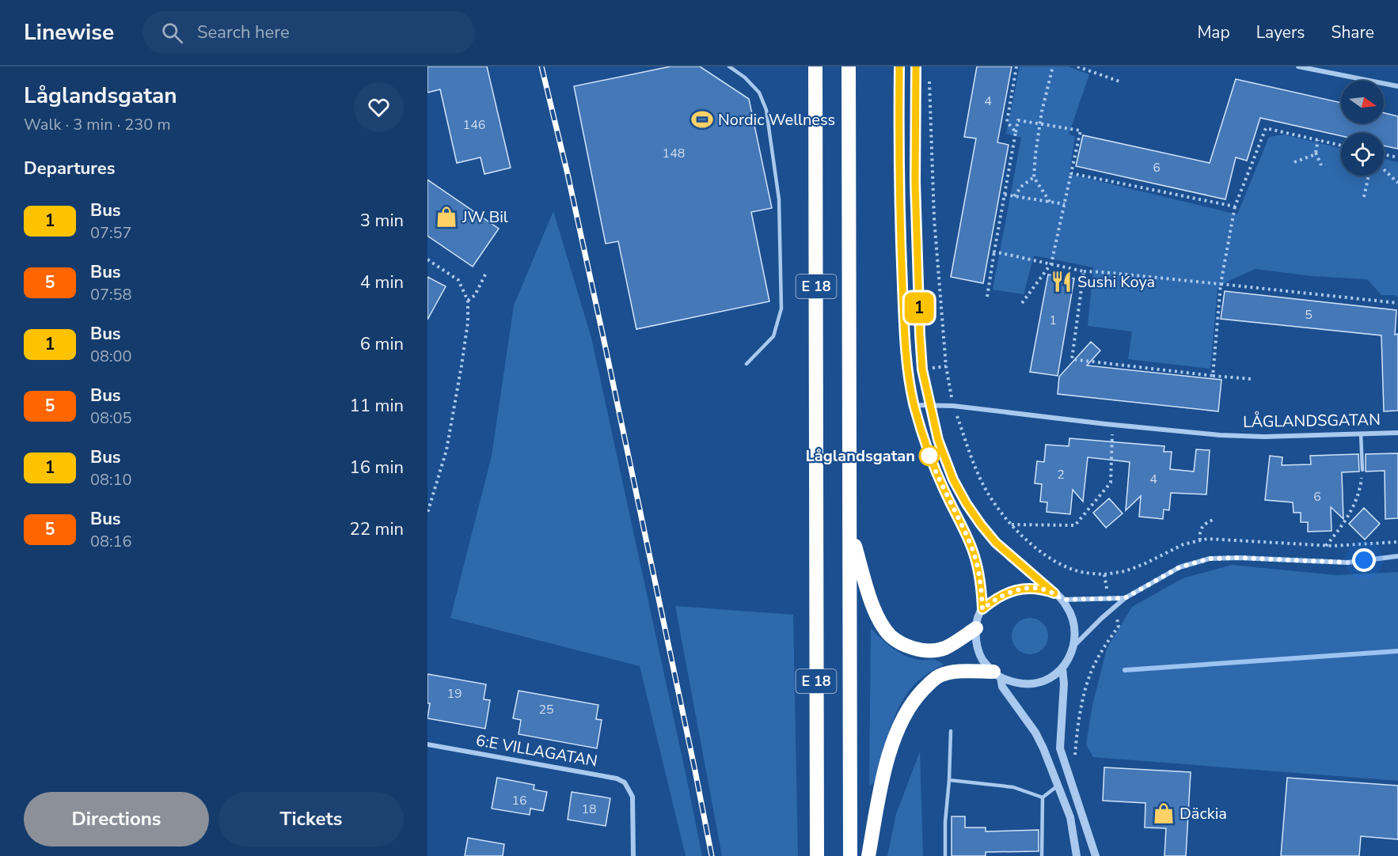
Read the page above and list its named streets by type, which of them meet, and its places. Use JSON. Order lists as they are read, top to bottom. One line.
{"streets":{"highway":["E 18"],"street":["LÅGLANDSGATAN","6:E VILLAGATAN"]},"places":{"sports":["Nordic Wellness"],"shop":["JW Bil","Däckia"],"restaurant":["Sushi Koya"],"other":["Låglandsgatan"]},"lines":["bus line 1"],"house_numbers":["4","146","148","6","5","1","2","4","6","19","25","16","18"],"north":"right","page":{"header":"Linewise","search":"Search here","nav":["Map","Layers","Share"],"heading":[["Låglandsgatan","Walk · 3 min · 230 m"],"Departures"],"on_map":"1","list":[{"mark":"1","name":"Bus","note":"07:57","value":"3 min"},{"mark":"5","name":"Bus","note":"07:58","value":"4 min"},{"mark":"1","name":"Bus","note":"08:00","value":"6 min"},{"mark":"5","name":"Bus","note":"08:05","value":"11 min"},{"mark":"1","name":"Bus","note":"08:10","value":"16 min"},{"mark":"5","name":"Bus","note":"08:16","value":"22 min"}],"buttons":["Directions","Tickets"]}}
